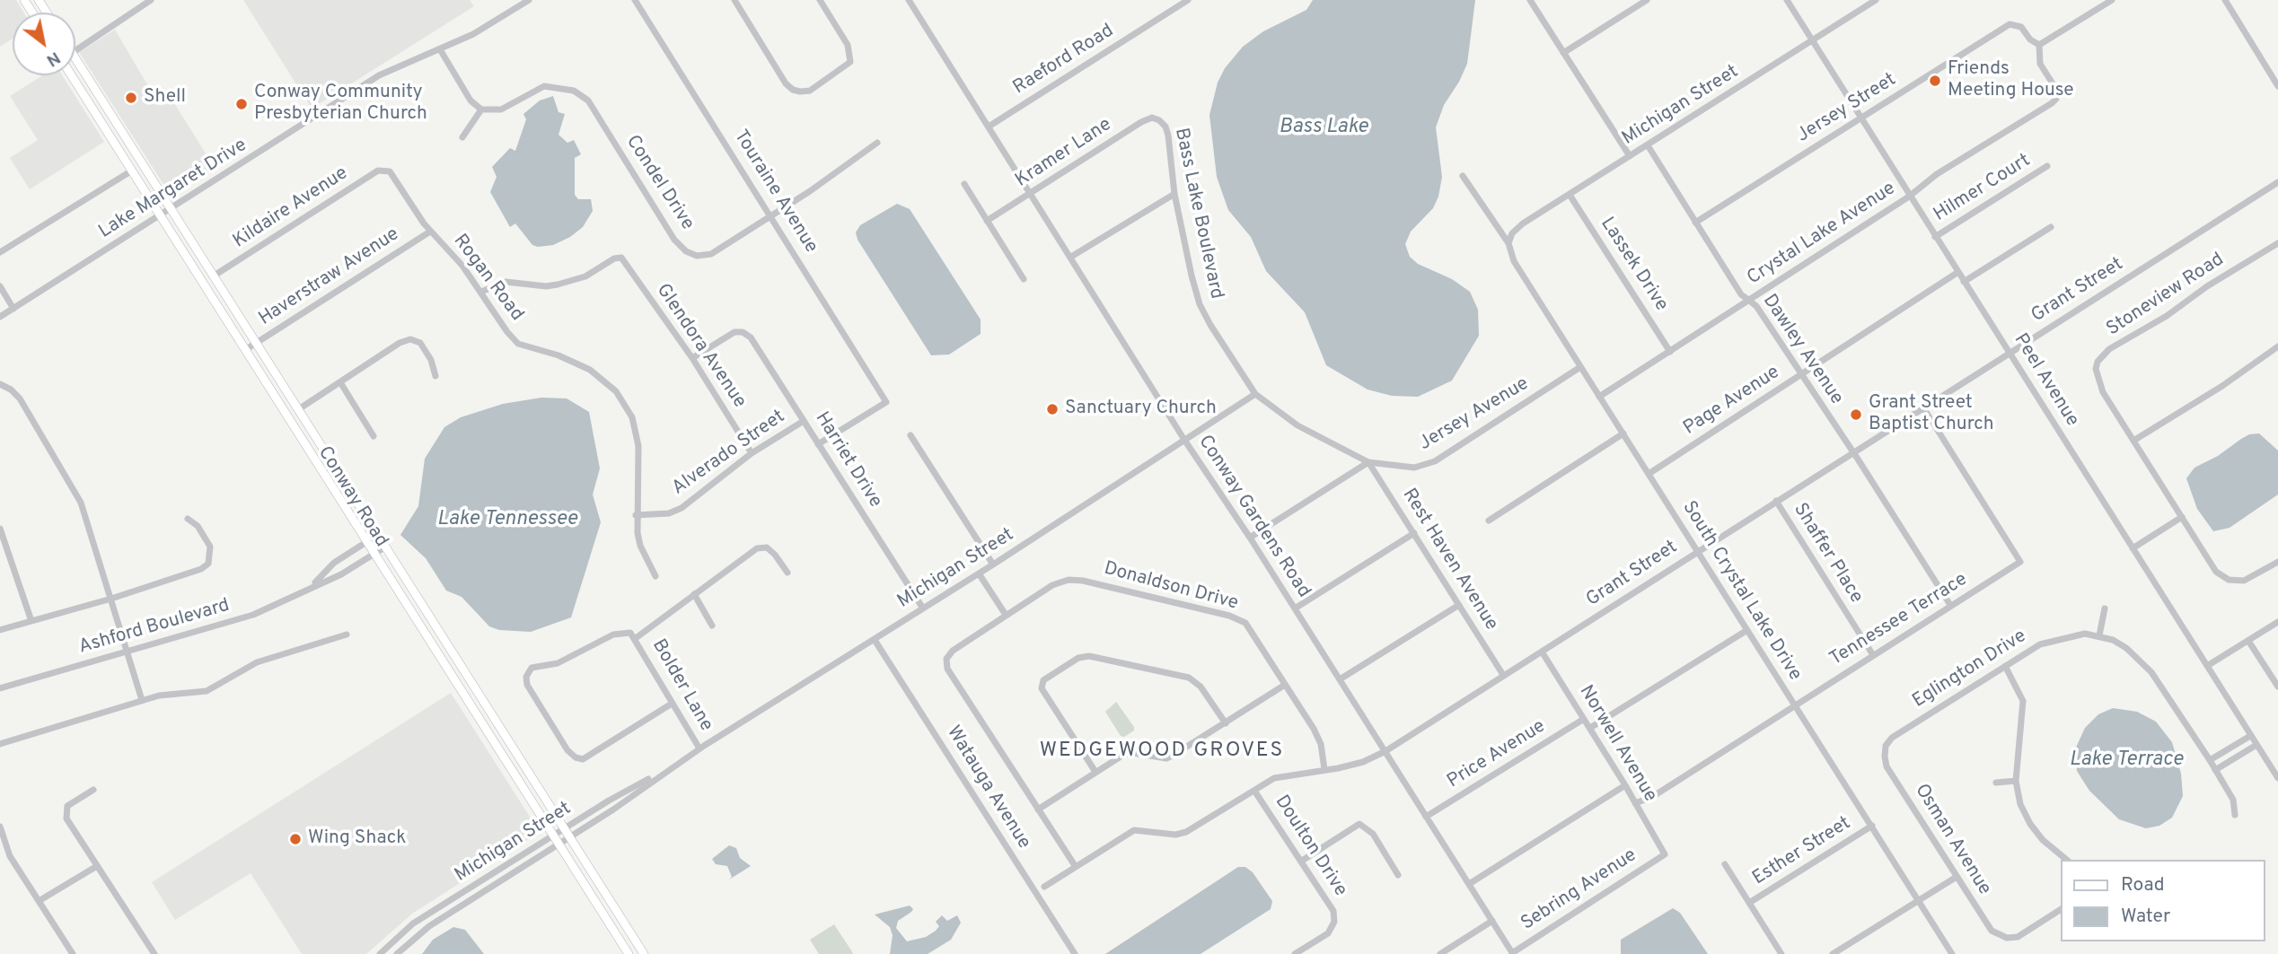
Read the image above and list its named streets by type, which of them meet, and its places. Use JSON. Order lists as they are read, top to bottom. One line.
{"streets":{"main road":["Conway Road"],"street":["Raeford Road","Michigan Street","Jersey Street","Kramer Lane","Condel Drive","Hilmer Court","Lake Margaret Drive","Touraine Avenue","Kildaire Avenue","Bass Lake Boulevard","Crystal Lake Avenue","Lassek Drive","Haverstraw Avenue","Rogan Road","Grant Street","Stoneview Road","Glendora Avenue","Dawley Avenue","Peel Avenue","Page Avenue","Jersey Avenue","Alverado Street","Harriet Drive","Conway Gardens Road","Shaffer Place","Rest Haven Avenue","Donaldson Drive","South Crystal Lake Drive","Tennessee Terrace","Ashford Boulevard","Eglington Drive","Bolder Lane","Norwell Avenue","Price Avenue","Watauga Avenue","Osman Avenue","Doulton Drive","Esther Street","Sebring Avenue"]},"crossings":[["Raeford Road","Conway Gardens Road"],["Michigan Street","Bass Lake Boulevard"],["Michigan Street","Lassek Drive"],["Michigan Street","Dawley Avenue"],["Michigan Street","Peel Avenue"],["Michigan Street","Harriet Drive"],["Michigan Street","Conway Road"],["Michigan Street","Conway Gardens Road"],["Michigan Street","South Crystal Lake Drive"],["Michigan Street","Bolder Lane"],["Michigan Street","Watauga Avenue"],["Jersey Street","Crystal Lake Avenue"],["Jersey Street","Dawley Avenue"],["Jersey Street","Peel Avenue"],["Kramer Lane","Bass Lake Boulevard"],["Kramer Lane","Conway Gardens Road"],["Condel Drive","Touraine Avenue"],["Hilmer Court","Peel Avenue"],["Lake Margaret Drive","Conway Road"],["Touraine Avenue","Harriet Drive"],["Kildaire Avenue","Rogan Road"],["Kildaire Avenue","Conway Road"],["Bass Lake Boulevard","Jersey Avenue"],["Bass Lake Boulevard","Rest Haven Avenue"],["Crystal Lake Avenue","Lassek Drive"],["Crystal Lake Avenue","Dawley Avenue"],["Crystal Lake Avenue","Peel Avenue"],["Crystal Lake Avenue","South Crystal Lake Drive"],["Haverstraw Avenue","Rogan Road"],["Haverstraw Avenue","Conway Road"],["Rogan Road","Glendora Avenue"],["Rogan Road","Alverado Street"],["Grant Street","Dawley Avenue"],["Grant Street","Peel Avenue"],["Grant Street","Conway Gardens Road"],["Grant Street","Shaffer Place"],["Grant Street","Rest Haven Avenue"],["Grant Street","Donaldson Drive"],["Grant Street","South Crystal Lake Drive"],["Grant Street","Tennessee Terrace"],["Grant Street","Norwell Avenue"],["Grant Street","Doulton Drive"],["Glendora Avenue","Alverado Street"],["Glendora Avenue","Harriet Drive"],["Dawley Avenue","Page Avenue"],["Dawley Avenue","Tennessee Terrace"],["Peel Avenue","Page Avenue"],["Page Avenue","South Crystal Lake Drive"],["Jersey Avenue","Rest Haven Avenue"],["Jersey Avenue","South Crystal Lake Drive"],["Alverado Street","Harriet Drive"],["Conway Road","Ashford Boulevard"],["Conway Gardens Road","Price Avenue"],["Conway Gardens Road","Sebring Avenue"],["Shaffer Place","Tennessee Terrace"],["South Crystal Lake Drive","Tennessee Terrace"],["South Crystal Lake Drive","Esther Street"],["Tennessee Terrace","Norwell Avenue"],["Eglington Drive","Osman Avenue"],["Norwell Avenue","Price Avenue"],["Norwell Avenue","Sebring Avenue"]],"districts":["WEDGEWOOD GROVES"],"water":["Bass Lake","Lake Tennessee","Lake Terrace"],"places":["Friends Meeting House","Shell","Conway Community Presbyterian Church","Sanctuary Church","Grant Street Baptist Church","Wing Shack"],"legend":["Road","Water"],"north":"bottom right"}
